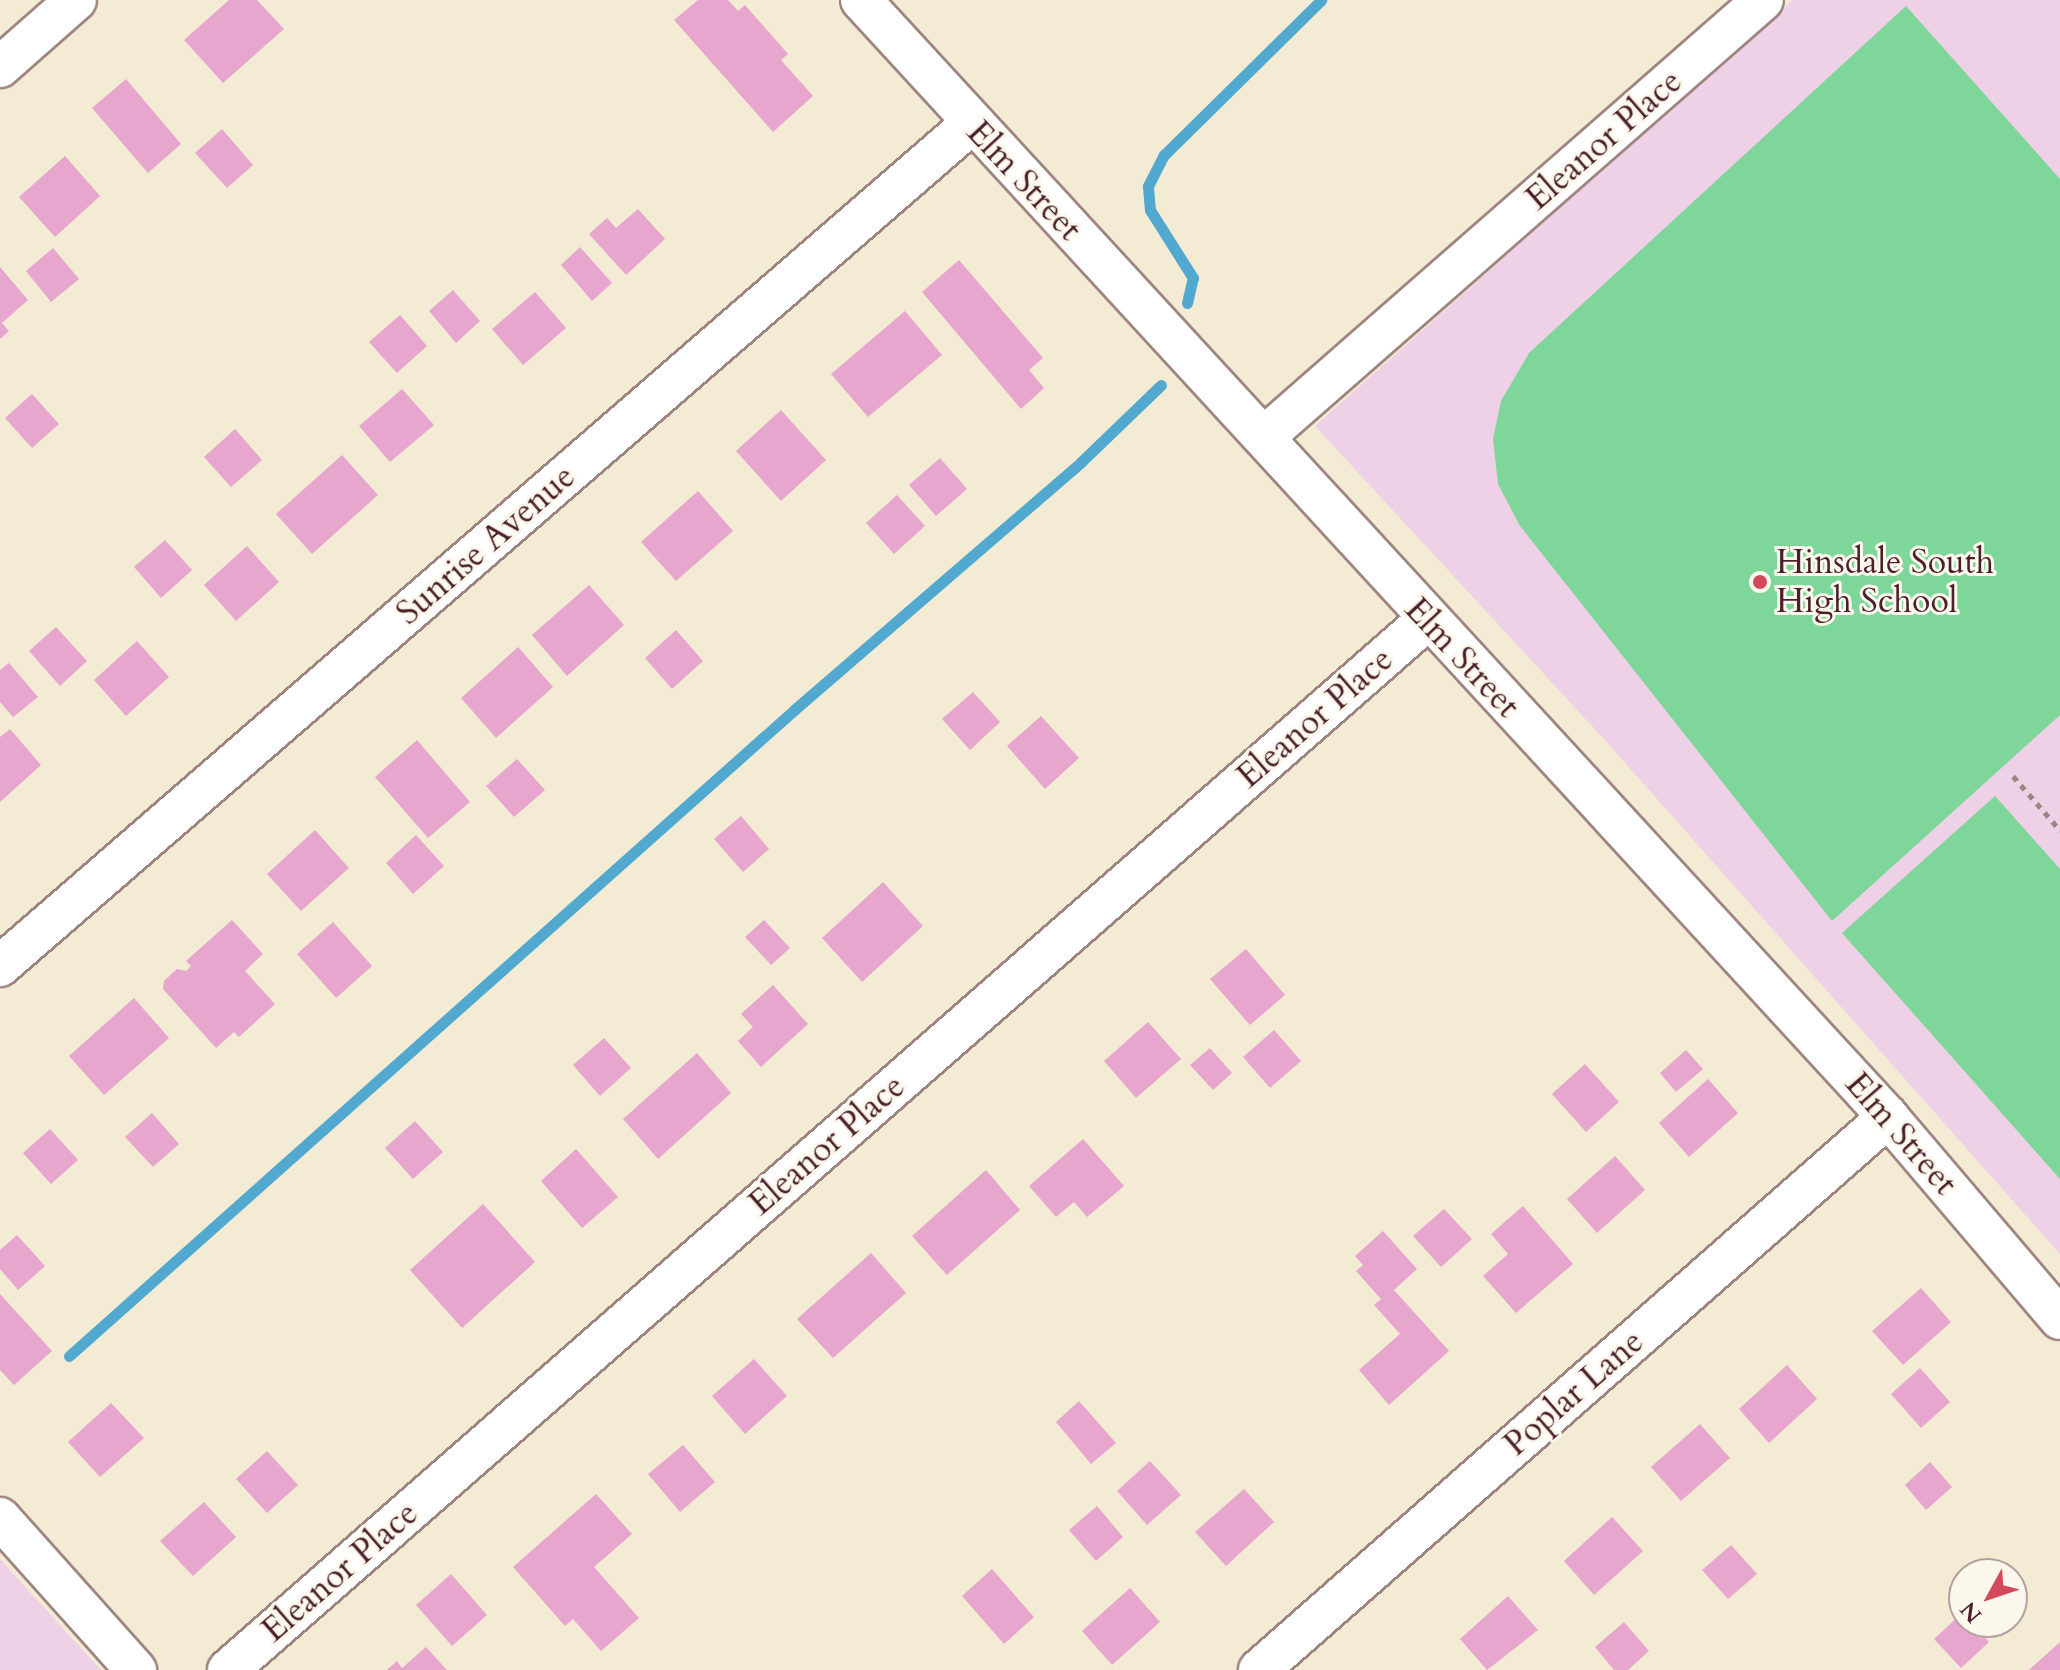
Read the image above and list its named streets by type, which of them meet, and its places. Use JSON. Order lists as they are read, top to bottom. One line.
{"streets":{"street":["Eleanor Place","Elm Street","Sunrise Avenue","Poplar Lane"]},"crossings":[["Eleanor Place","Elm Street"],["Elm Street","Sunrise Avenue"],["Elm Street","Poplar Lane"]],"places":["Hinsdale South High School"],"north":"bottom left"}
